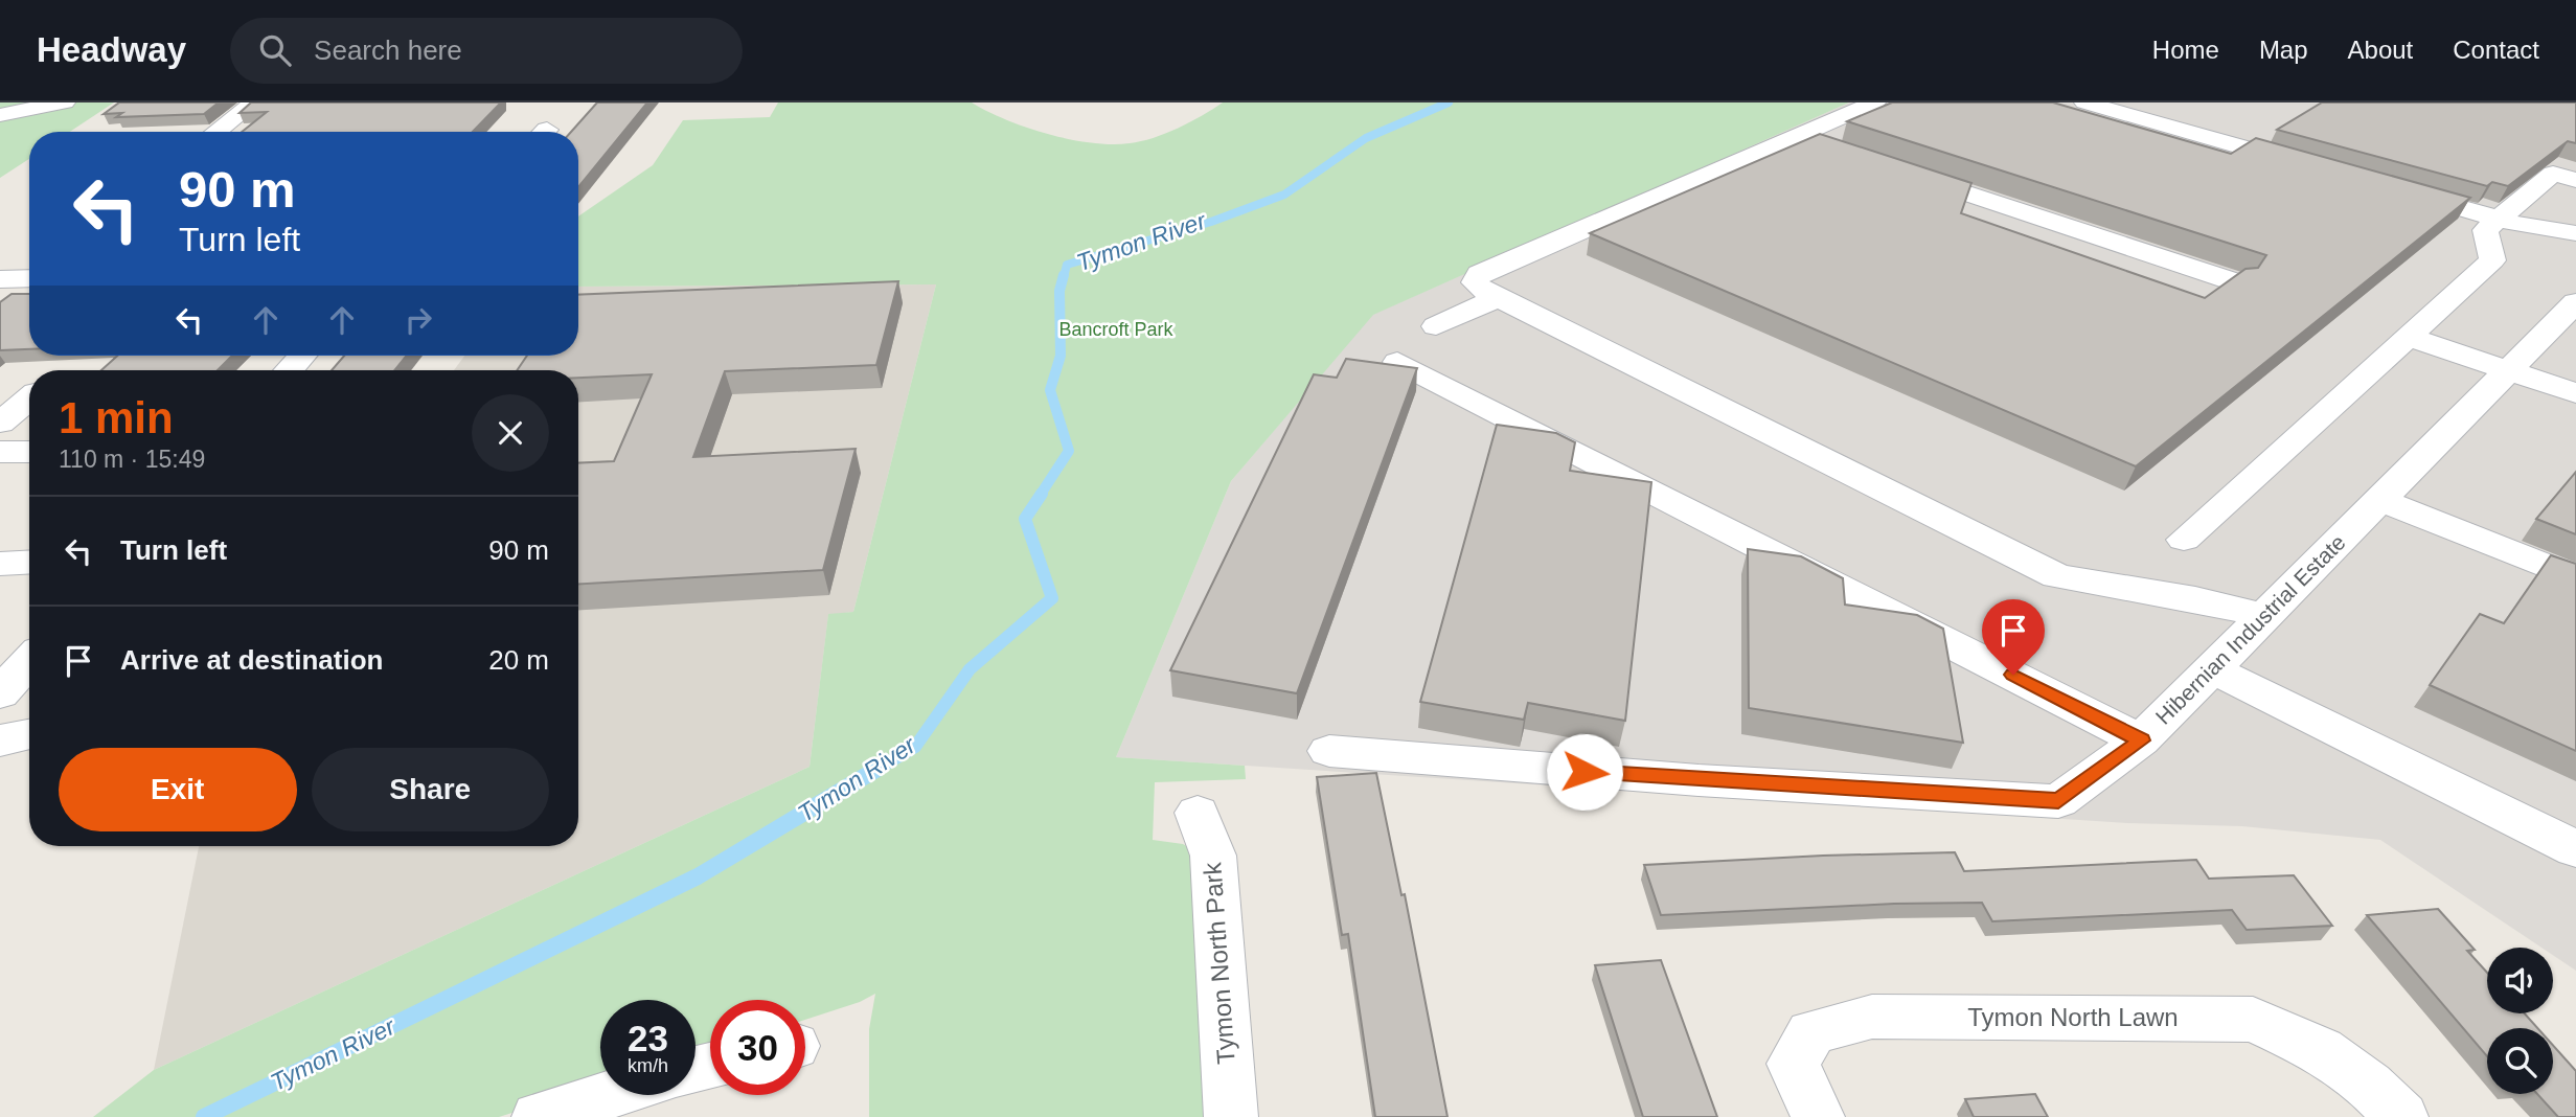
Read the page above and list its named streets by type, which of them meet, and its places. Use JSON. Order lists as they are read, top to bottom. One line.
{"streets":{"street":["Hibernian Industrial Estate","Tymon North Park","Tymon North Lawn"]},"water":["Tymon River"],"parks":["Bancroft Park"],"page":{"header":"Headway","search":"Search here","nav":["Home","Map","About","Contact"],"turn":["90 m","Turn left"],"heading":["1 min","110 m · 15:49"],"list":[{"name":"Turn left","value":"90 m"},{"name":"Arrive at destination","value":"20 m"}],"buttons":["Exit","Share"],"speed":"23 km/h","limit":"30"}}
